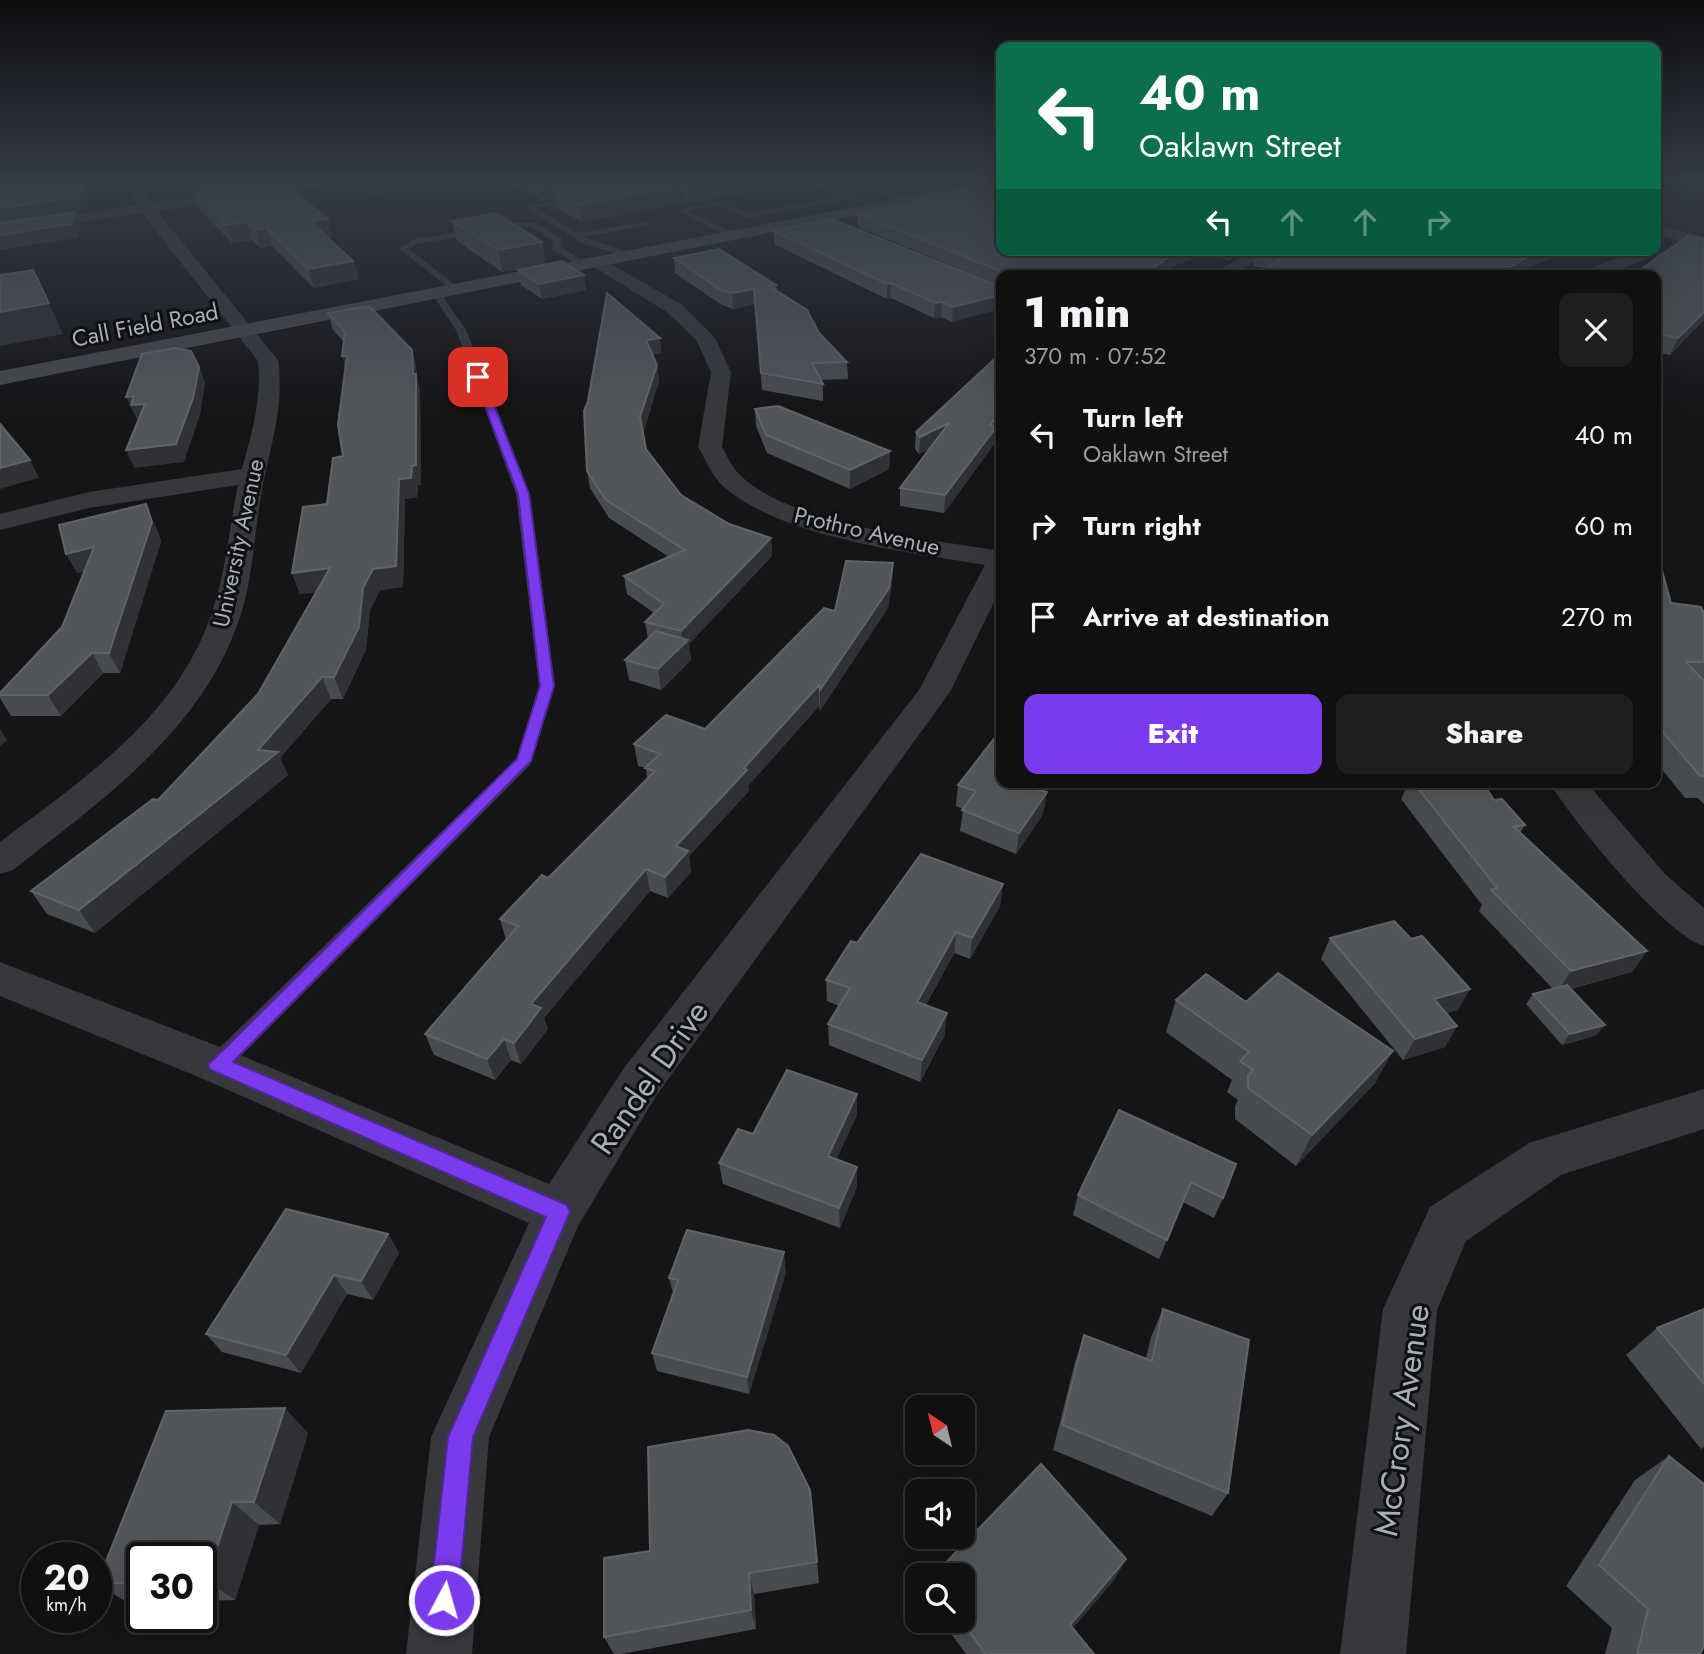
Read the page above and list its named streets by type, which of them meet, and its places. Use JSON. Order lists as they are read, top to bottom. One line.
{"streets":{"main road":["Call Field Road"],"street":["Prothro Avenue","University Avenue","Randel Drive","McCrory Avenue"]},"crossings":[["Call Field Road","Prothro Avenue"],["Call Field Road","University Avenue"]],"north":"top left","page":{"turn":["40 m","Oaklawn Street"],"heading":["1 min","370 m · 07:52"],"list":[{"name":"Turn left","note":"Oaklawn Street","value":"40 m"},{"name":"Turn right","value":"60 m"},{"name":"Arrive at destination","value":"270 m"}],"buttons":["Exit","Share"],"speed":"20 km/h","limit":"30"}}
